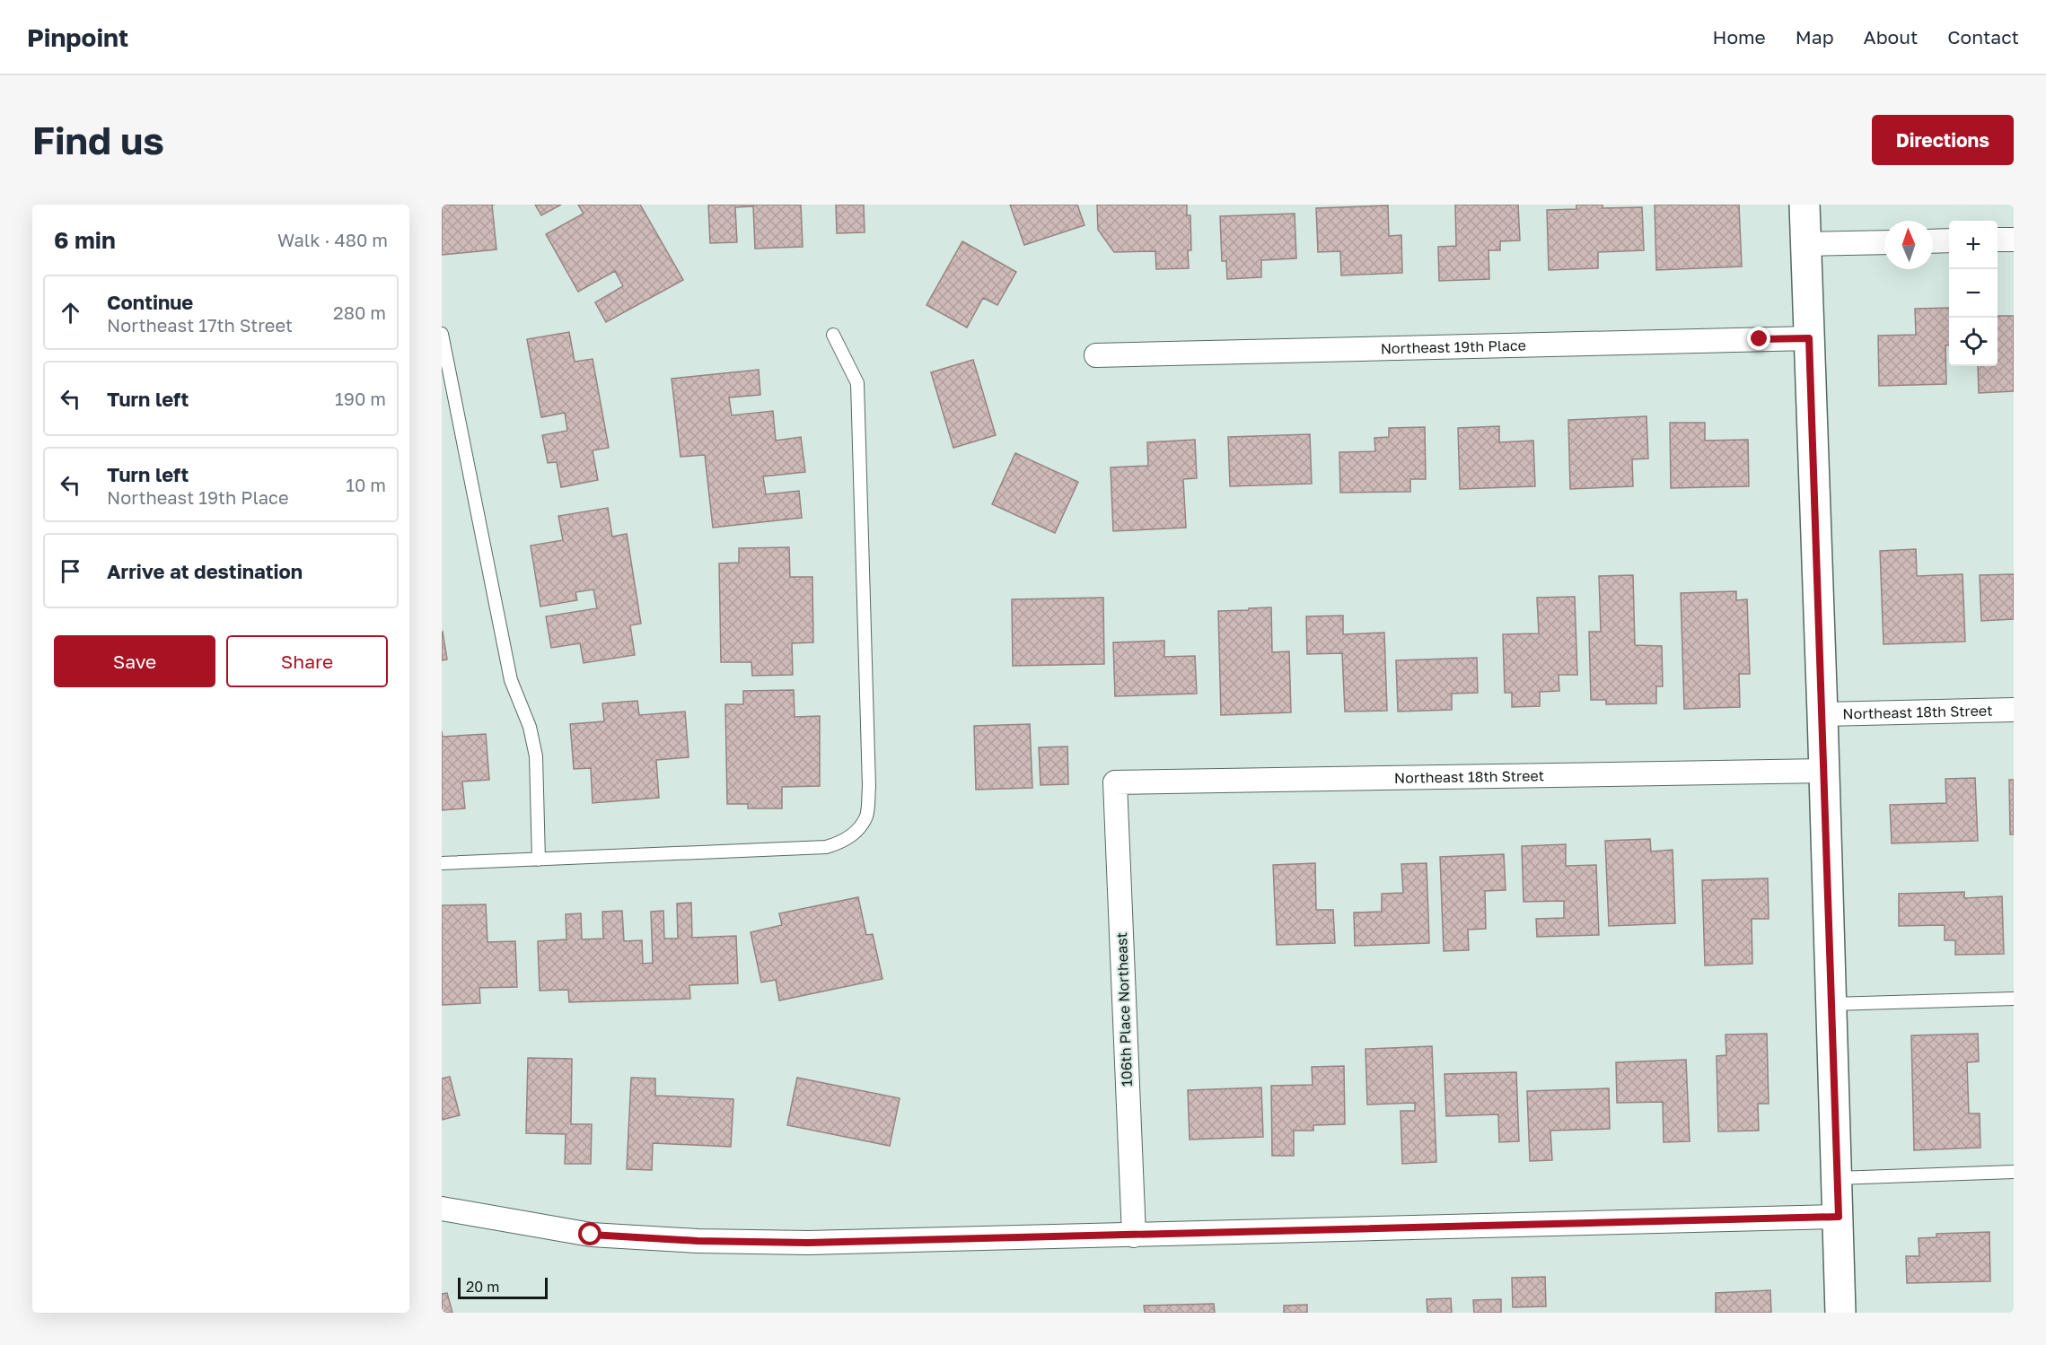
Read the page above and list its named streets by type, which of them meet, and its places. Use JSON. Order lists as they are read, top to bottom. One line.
{"streets":{"street":["Northeast 19th Place","Northeast 18th Street","106th Place Northeast"]},"crossings":[["Northeast 18th Street","106th Place Northeast"]],"scale_bar":"20 m","north":"top","page":{"header":"Pinpoint","nav":["Home","Map","About","Contact"],"buttons":["Directions",["Save","Share"]],"title":"Find us","heading":["6 min","Walk · 480 m"],"map_buttons":["+","−"],"list":[["Continue","Northeast 17th Street","280 m"],["Turn left","190 m"],["Turn left","Northeast 19th Place","10 m"],"Arrive at destination"],"scale":"20 m"}}
